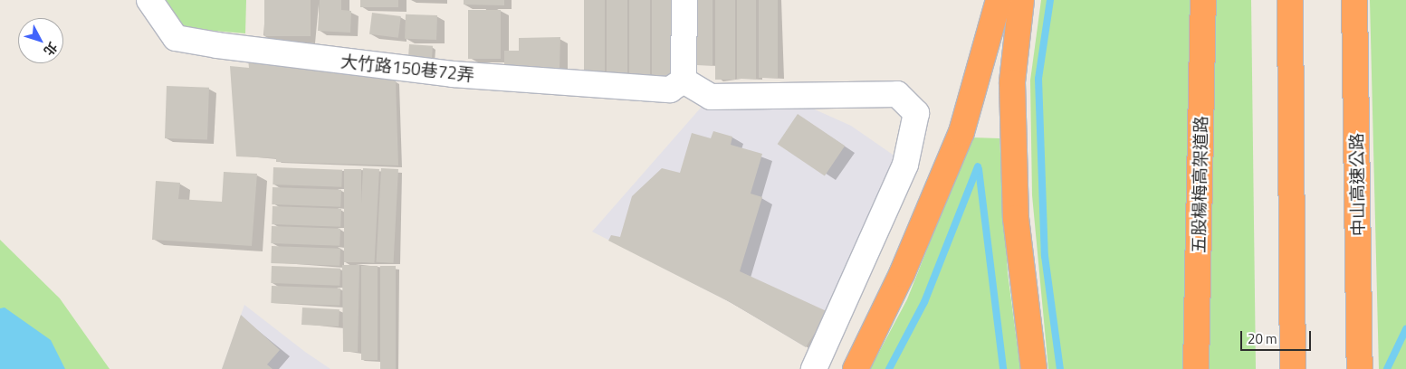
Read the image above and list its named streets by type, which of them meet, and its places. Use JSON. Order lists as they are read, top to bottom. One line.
{"streets":{"highway":["五股楊梅高架道路","中山高速公路"],"lane":["大竹路150巷72弄"]},"scale_bar":"20 m","north":"bottom right"}
